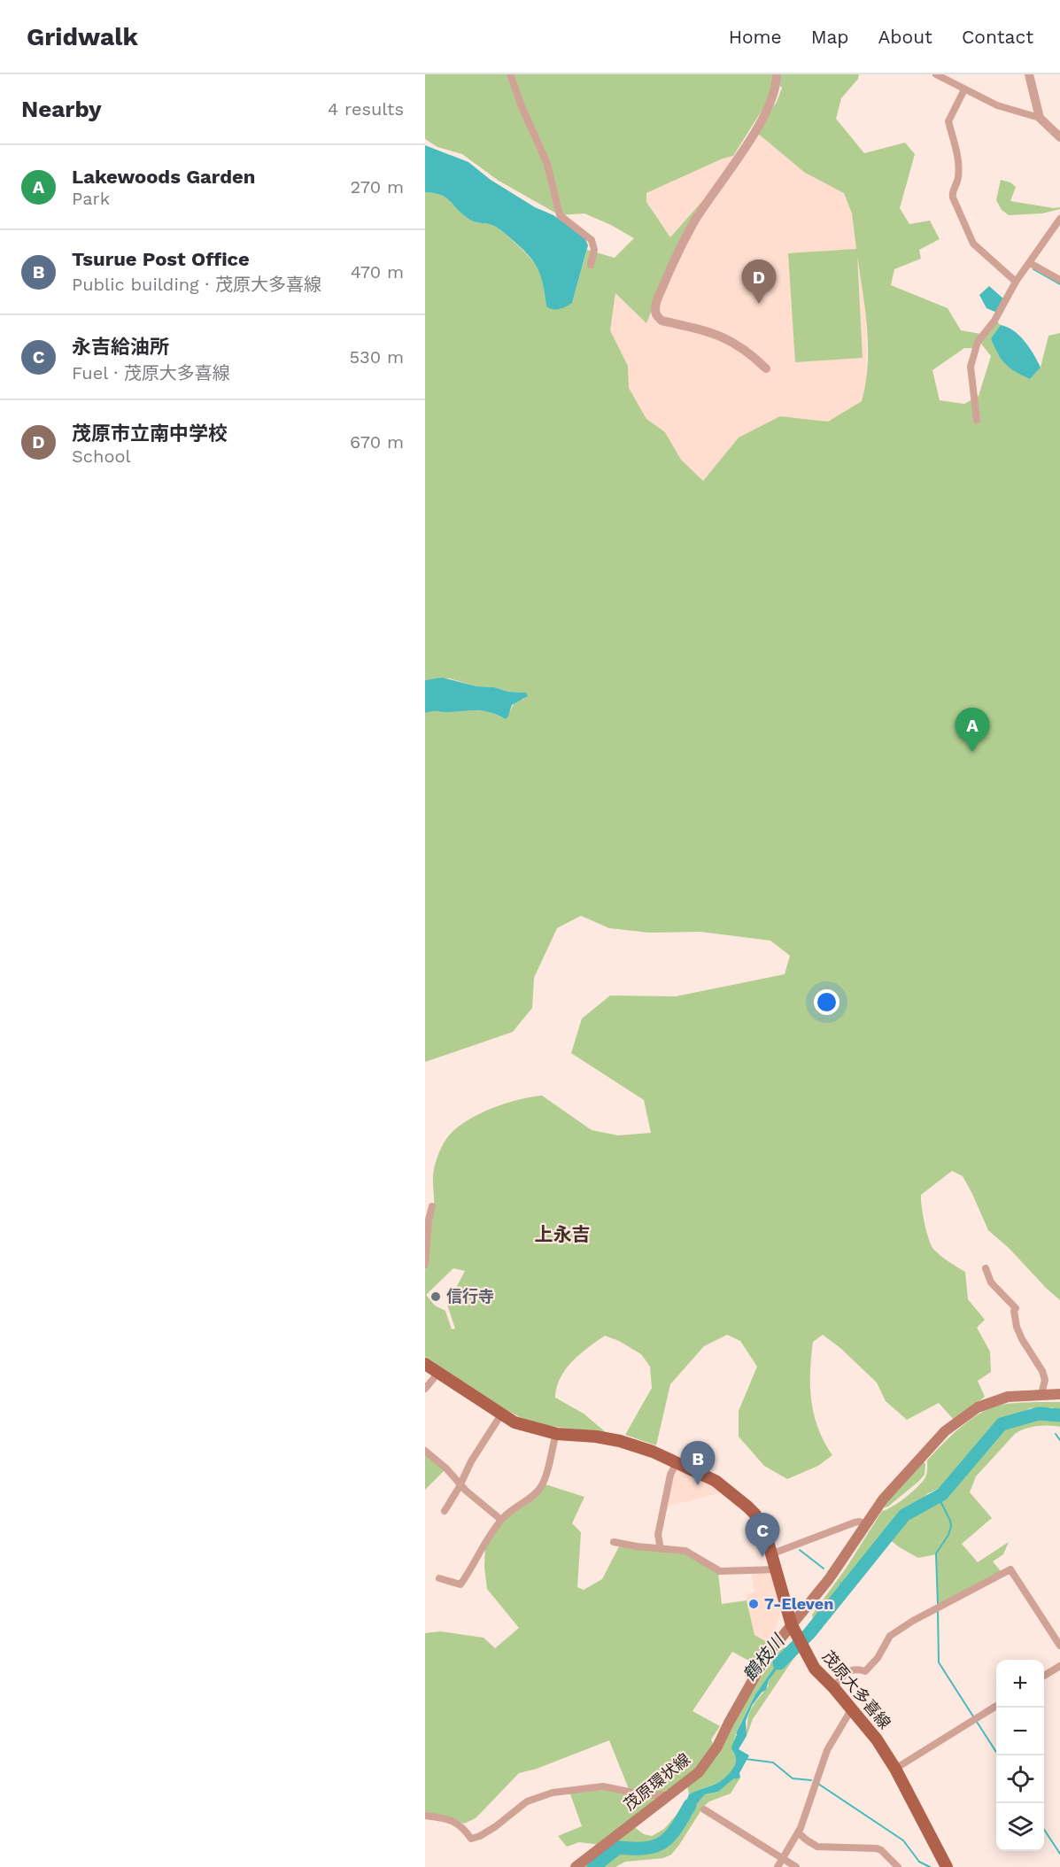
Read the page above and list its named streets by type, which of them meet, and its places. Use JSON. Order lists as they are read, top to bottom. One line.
{"streets":{"main road":["茂原大多喜線","茂原環状線"]},"crossings":[["茂原大多喜線","茂原環状線"]],"districts":["上永吉"],"water":["鶴枝川"],"places":["信行寺","7-Eleven"],"page":{"header":"Gridwalk","nav":["Home","Map","About","Contact"],"heading":["Nearby","4 results"],"list":[{"mark":"A","name":"Lakewoods Garden","note":"Park","value":"270 m"},{"mark":"B","name":"Tsurue Post Office","note":"Public building · 茂原大多喜線","value":"470 m"},{"mark":"C","name":"永吉給油所","note":"Fuel · 茂原大多喜線","value":"530 m"},{"mark":"D","name":"茂原市立南中学校","note":"School","value":"670 m"}],"pins":["D","A","B","C"],"map_buttons":["+","−"]}}
